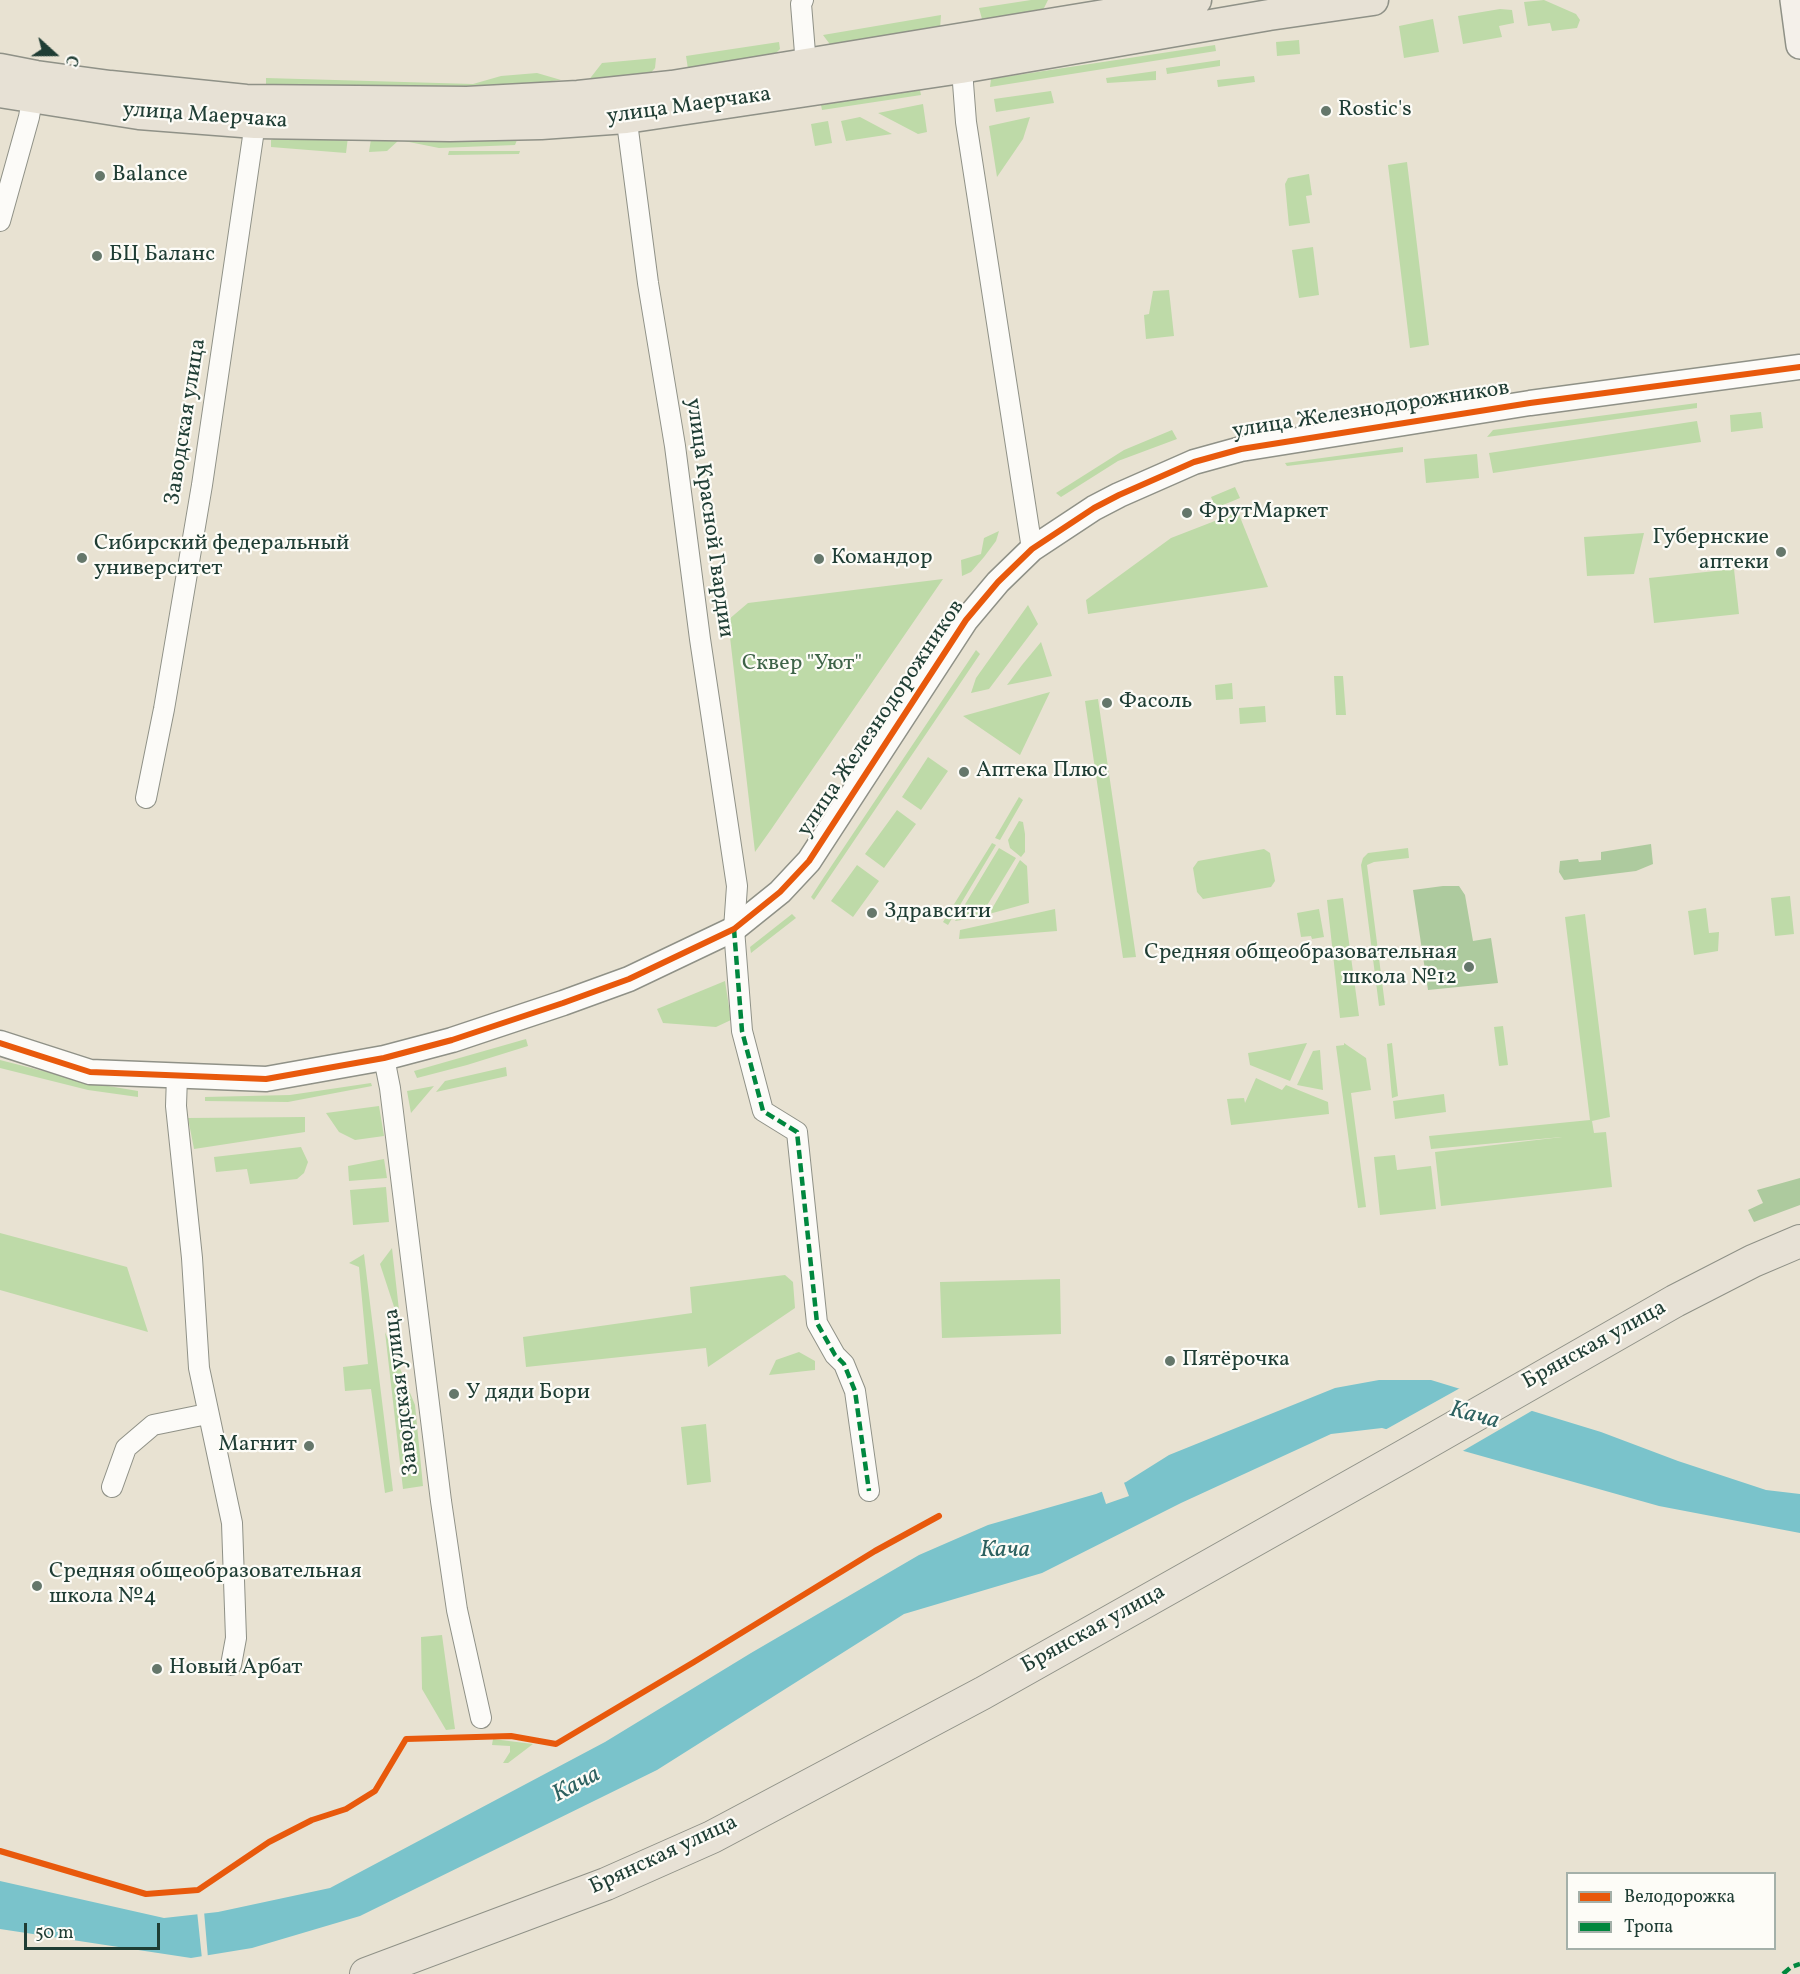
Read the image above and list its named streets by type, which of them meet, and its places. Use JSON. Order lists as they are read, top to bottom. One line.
{"streets":{"highway":["Брянская улица"],"main road":["улица Маерчака"],"street":["улица Железнодорожников","Заводская улица","улица Красной Гвардии"]},"crossings":[["улица Маерчака","Заводская улица"],["улица Маерчака","улица Красной Гвардии"],["улица Железнодорожников","Заводская улица"],["улица Железнодорожников","улица Красной Гвардии"]],"water":["Кача"],"parks":["Сквер \"Уют\""],"places":["Rostic's","Balance","БЦ Баланс","ФрутМаркет","Губернские аптеки","Сибирский федеральный университет","Командор","Фасоль","Аптека Плюс","Здравсити","Средняя общеобразовательная школа №12","Пятёрочка","У дяди Бори","Магнит","Средняя общеобразовательная школа №4","Новый Арбат"],"legend":["Велодорожка","Тропа"],"scale_bar":"50 m","north":"right"}
